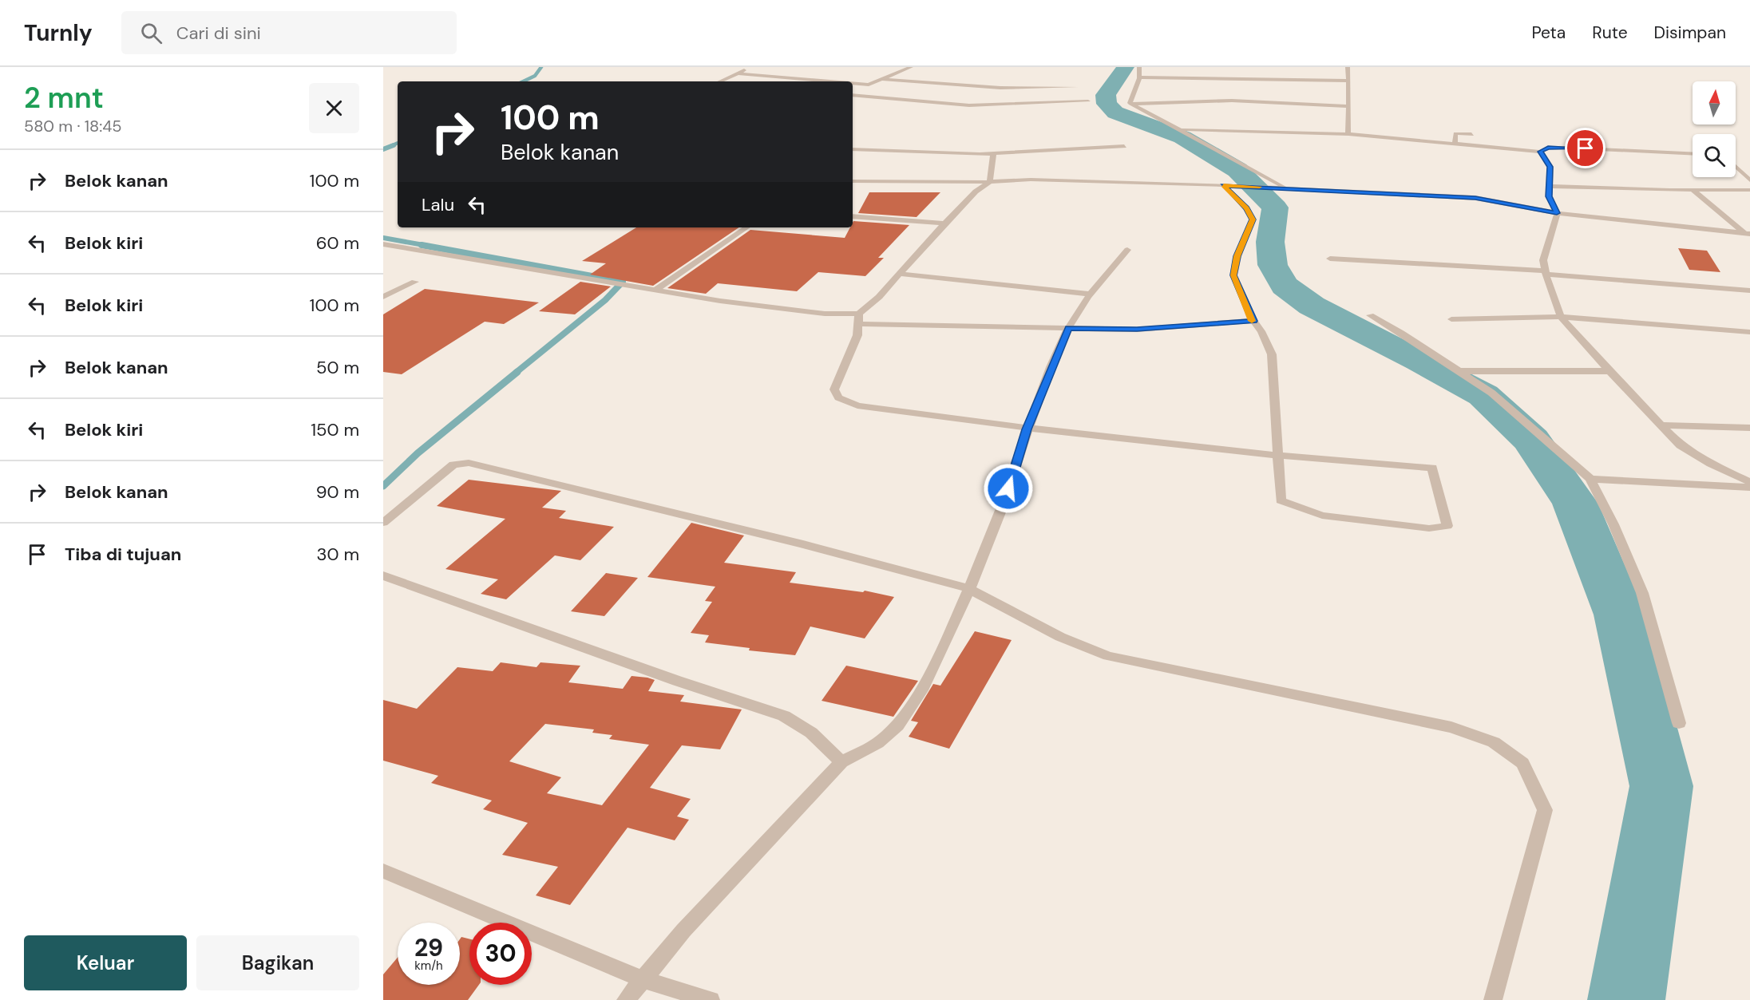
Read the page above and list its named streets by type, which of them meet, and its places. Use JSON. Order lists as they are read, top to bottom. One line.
{"north":"top","page":{"header":"Turnly","search":"Cari di sini","nav":["Peta","Rute","Disimpan"],"heading":["2 mnt","580 m · 18:45"],"turn":["100 m","Belok kanan"],"list":[{"name":"Belok kanan","value":"100 m"},{"name":"Belok kiri","value":"60 m"},{"name":"Belok kiri","value":"100 m"},{"name":"Belok kanan","value":"50 m"},{"name":"Belok kiri","value":"150 m"},{"name":"Belok kanan","value":"90 m"},{"name":"Tiba di tujuan","value":"30 m"}],"then":"Lalu","speed":"29 km/h","limit":"30","buttons":["Keluar","Bagikan"]}}
